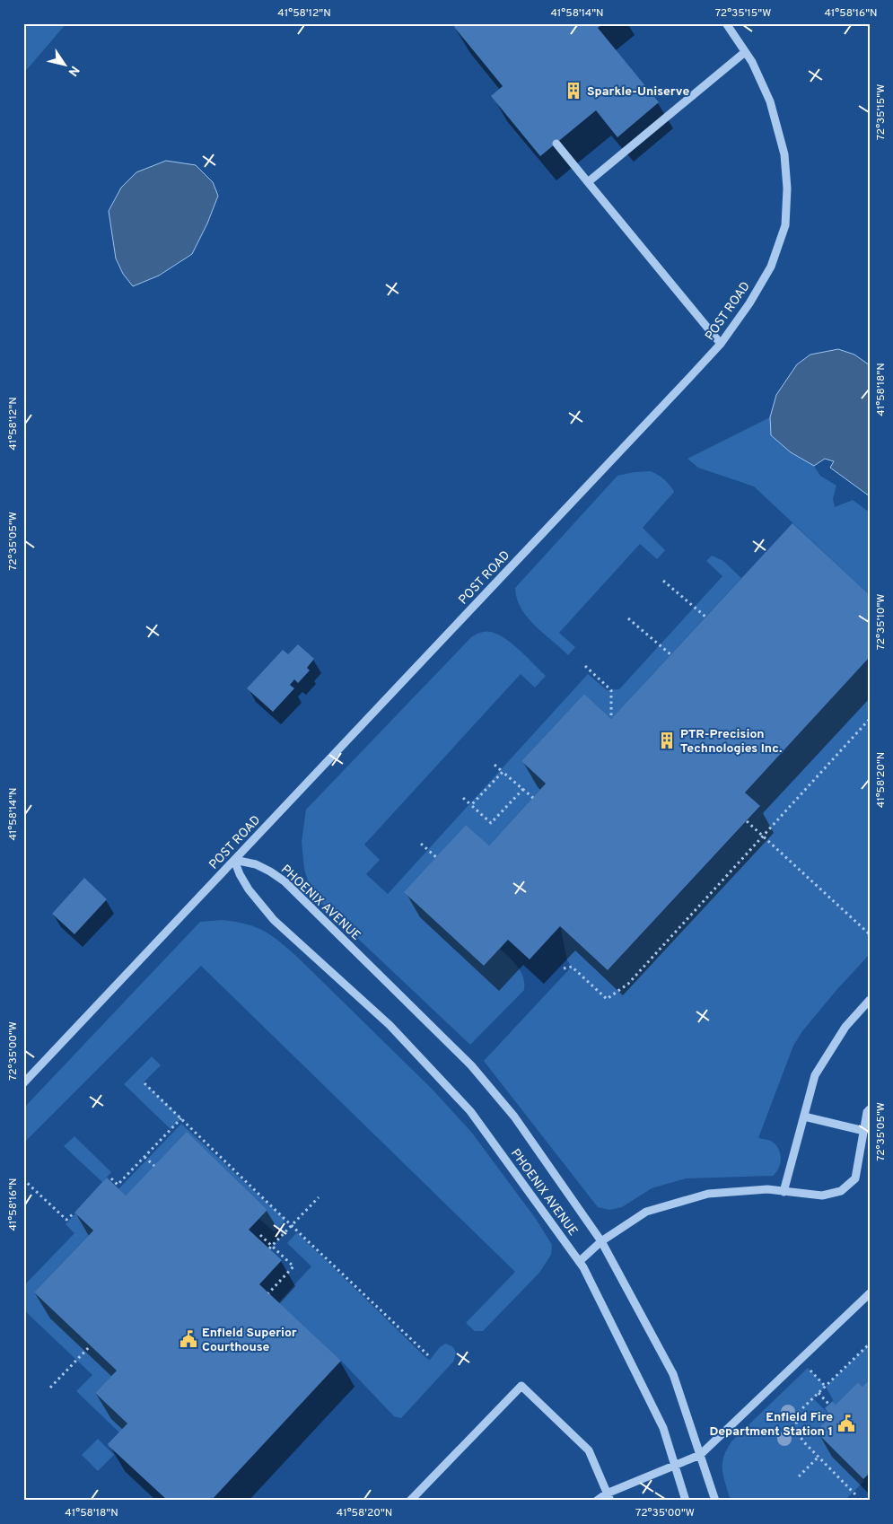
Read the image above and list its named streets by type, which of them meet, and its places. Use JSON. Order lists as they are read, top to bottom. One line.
{"streets":{"street":["POST ROAD","PHOENIX AVENUE"]},"crossings":[["POST ROAD","PHOENIX AVENUE"]],"places":{"building":["Sparkle-Uniserve","PTR-Precision Technologies Inc."],"public building":["Enfield Superior Courthouse","Enfield Fire Department Station 1"]},"north":"bottom right","coordinates":["41°58'12\"N","41°58'14\"N","72°35'15\"W","41°58'16\"N","41°58'18\"N","72°35'05\"W","72°35'10\"W","41°58'20\"N","72°35'00\"W"]}
